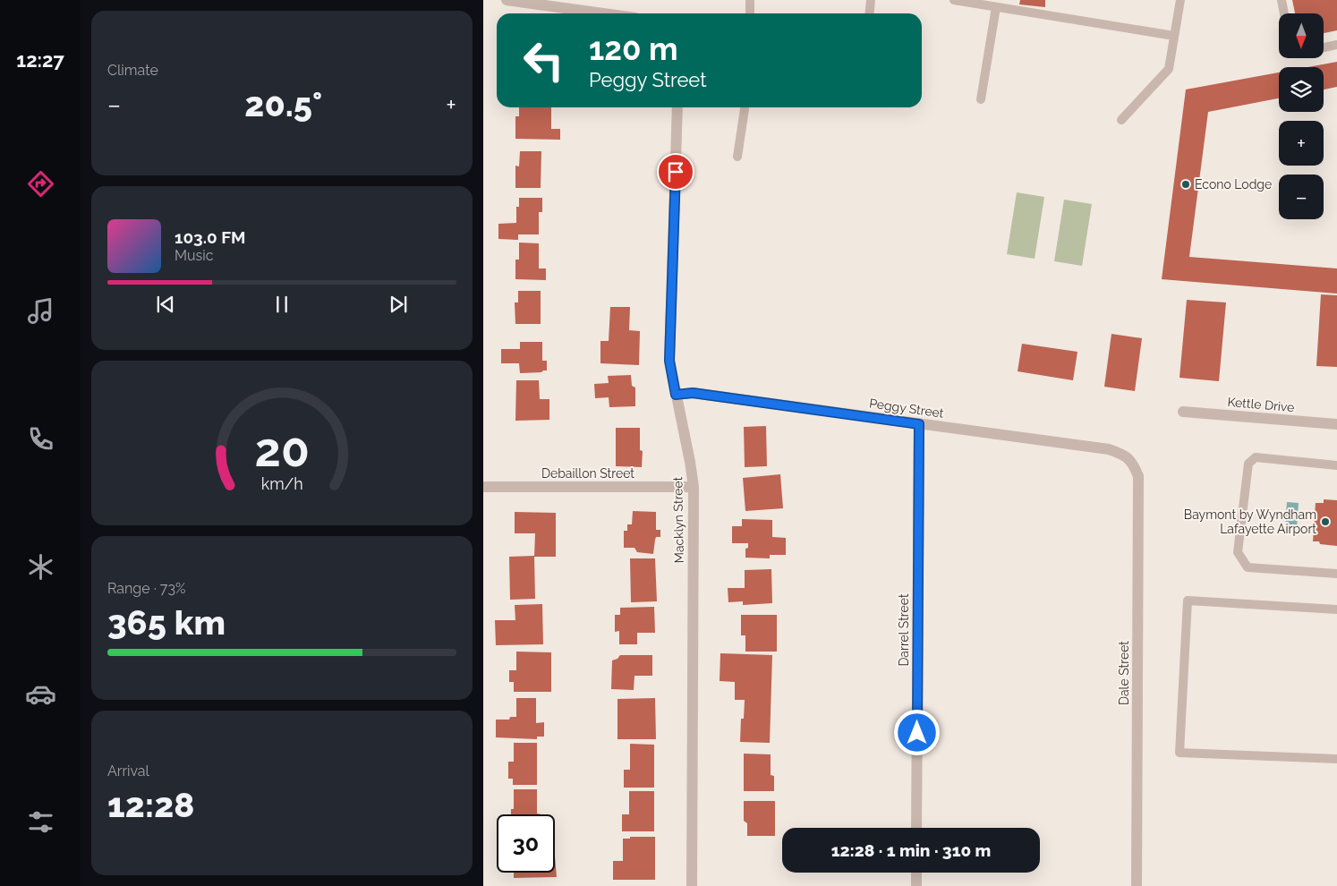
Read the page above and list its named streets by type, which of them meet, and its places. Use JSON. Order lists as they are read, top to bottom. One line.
{"streets":{"street":["Kettle Drive","Peggy Street","Debaillon Street","Macklyn Street","Darrel Street","Dale Street"]},"crossings":[["Peggy Street","Macklyn Street"],["Peggy Street","Darrel Street"],["Peggy Street","Dale Street"],["Debaillon Street","Macklyn Street"]],"places":["Econo Lodge","Baymont by Wyndham Lafayette Airport"],"north":"bottom","page":{"tabs":"12:27","tile":["Climate",["Range · 73%","365 km"],["Arrival","12:28"]],"map_buttons":["+","−"],"turn":["120 m","Peggy Street"],"heat":["−","20.5°","+"],"song":["103.0 FM","Music"],"limit":"30","trip":"12:28 · 1 min · 310 m","gauge":["20","km/h"]}}
